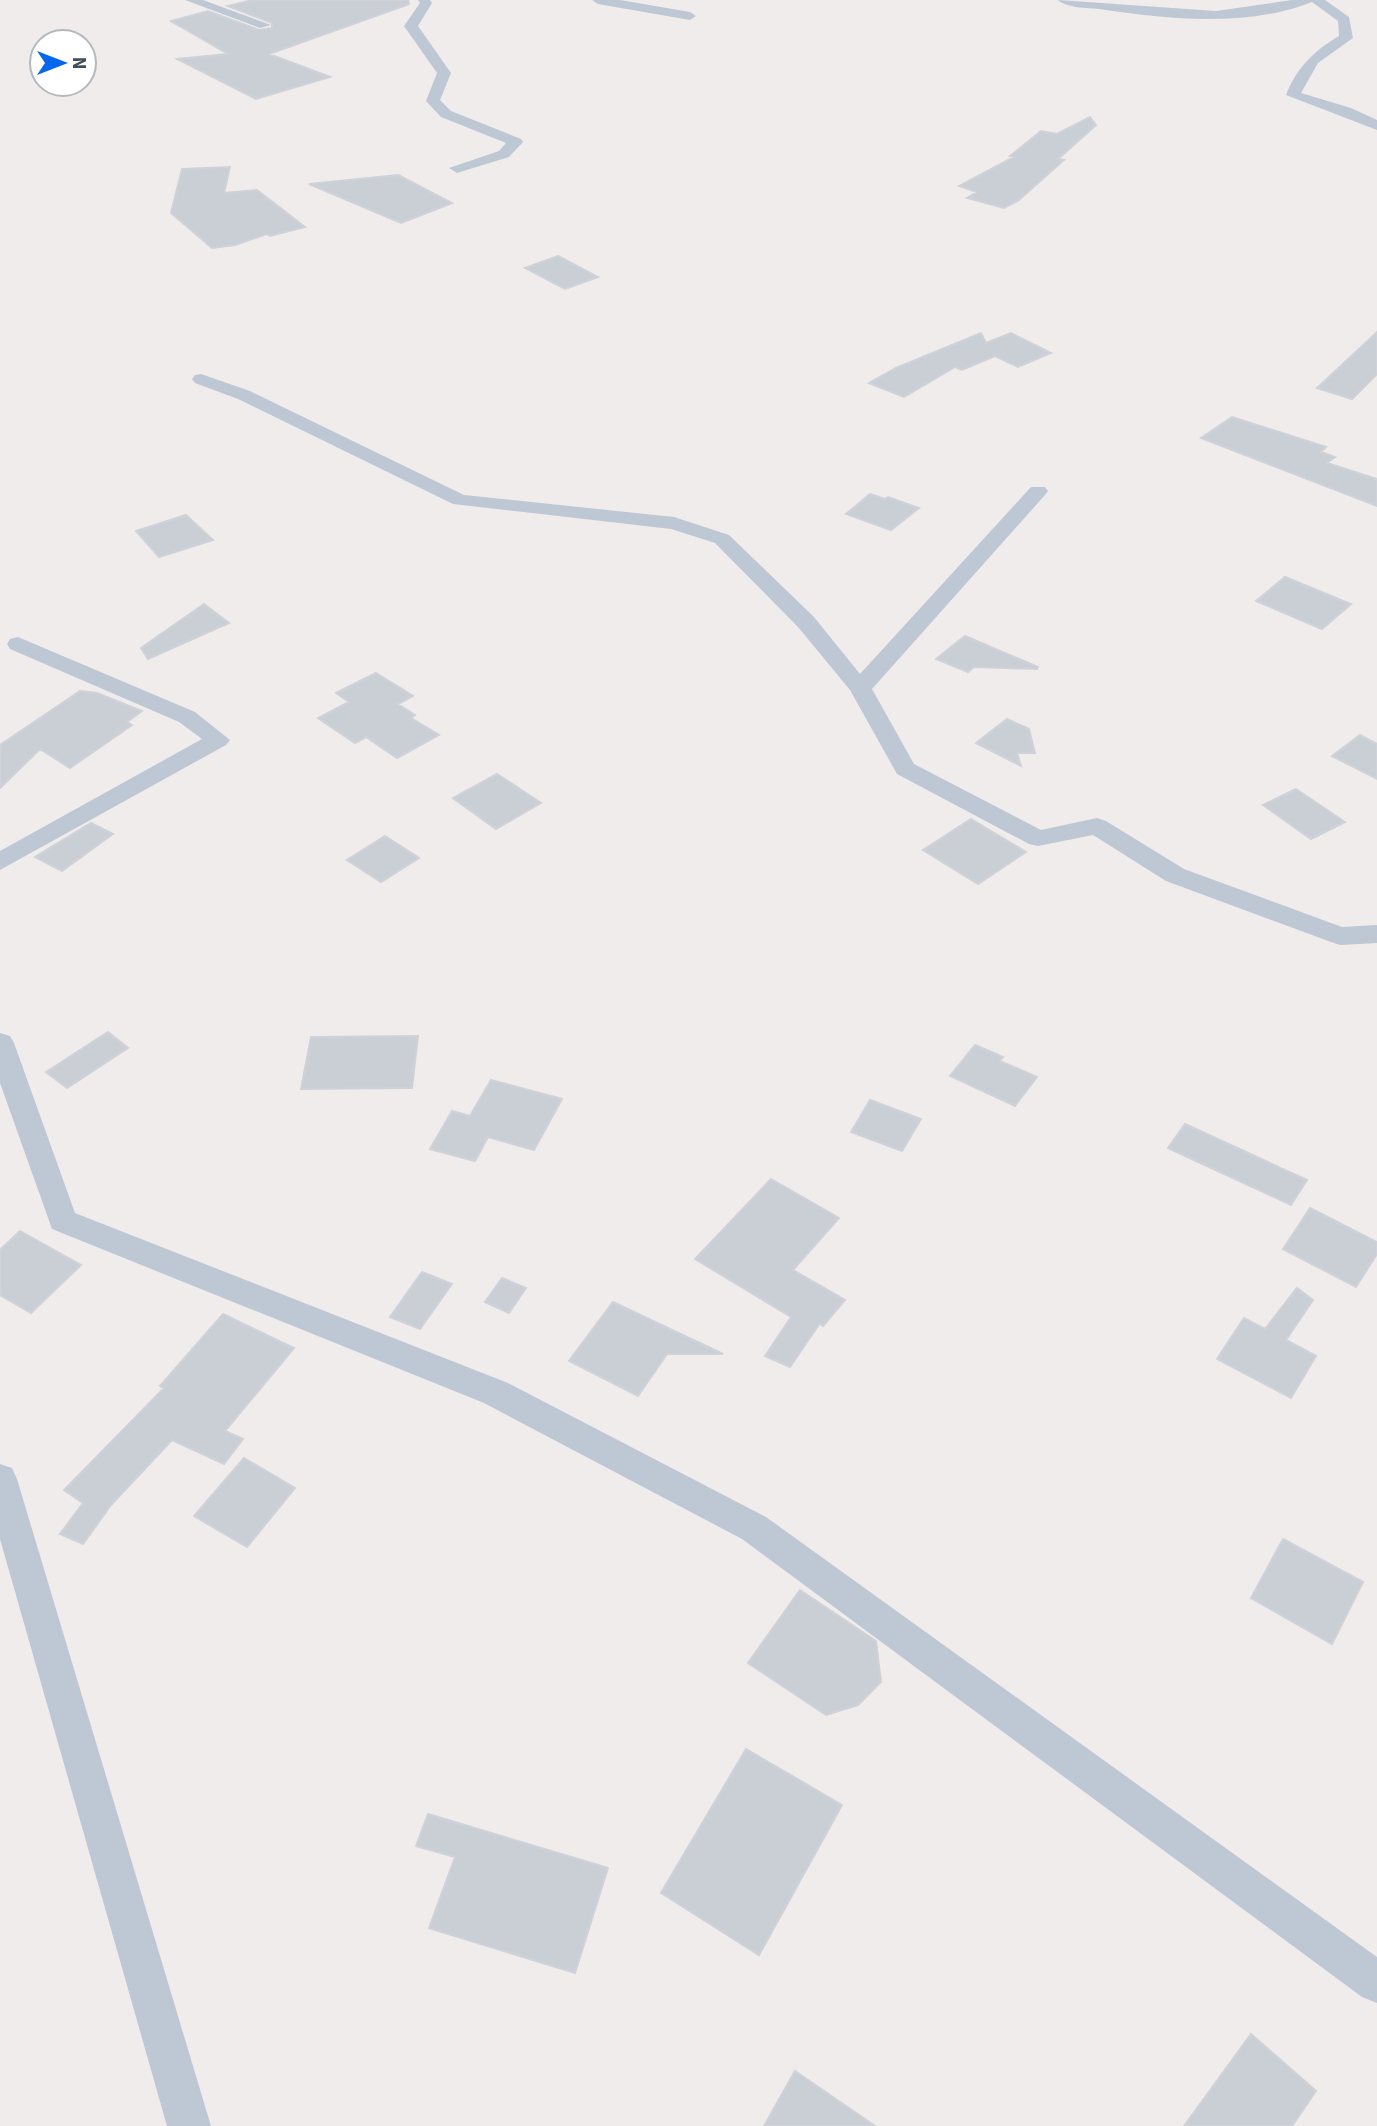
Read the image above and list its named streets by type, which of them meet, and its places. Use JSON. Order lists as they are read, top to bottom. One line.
{"north":"right"}
